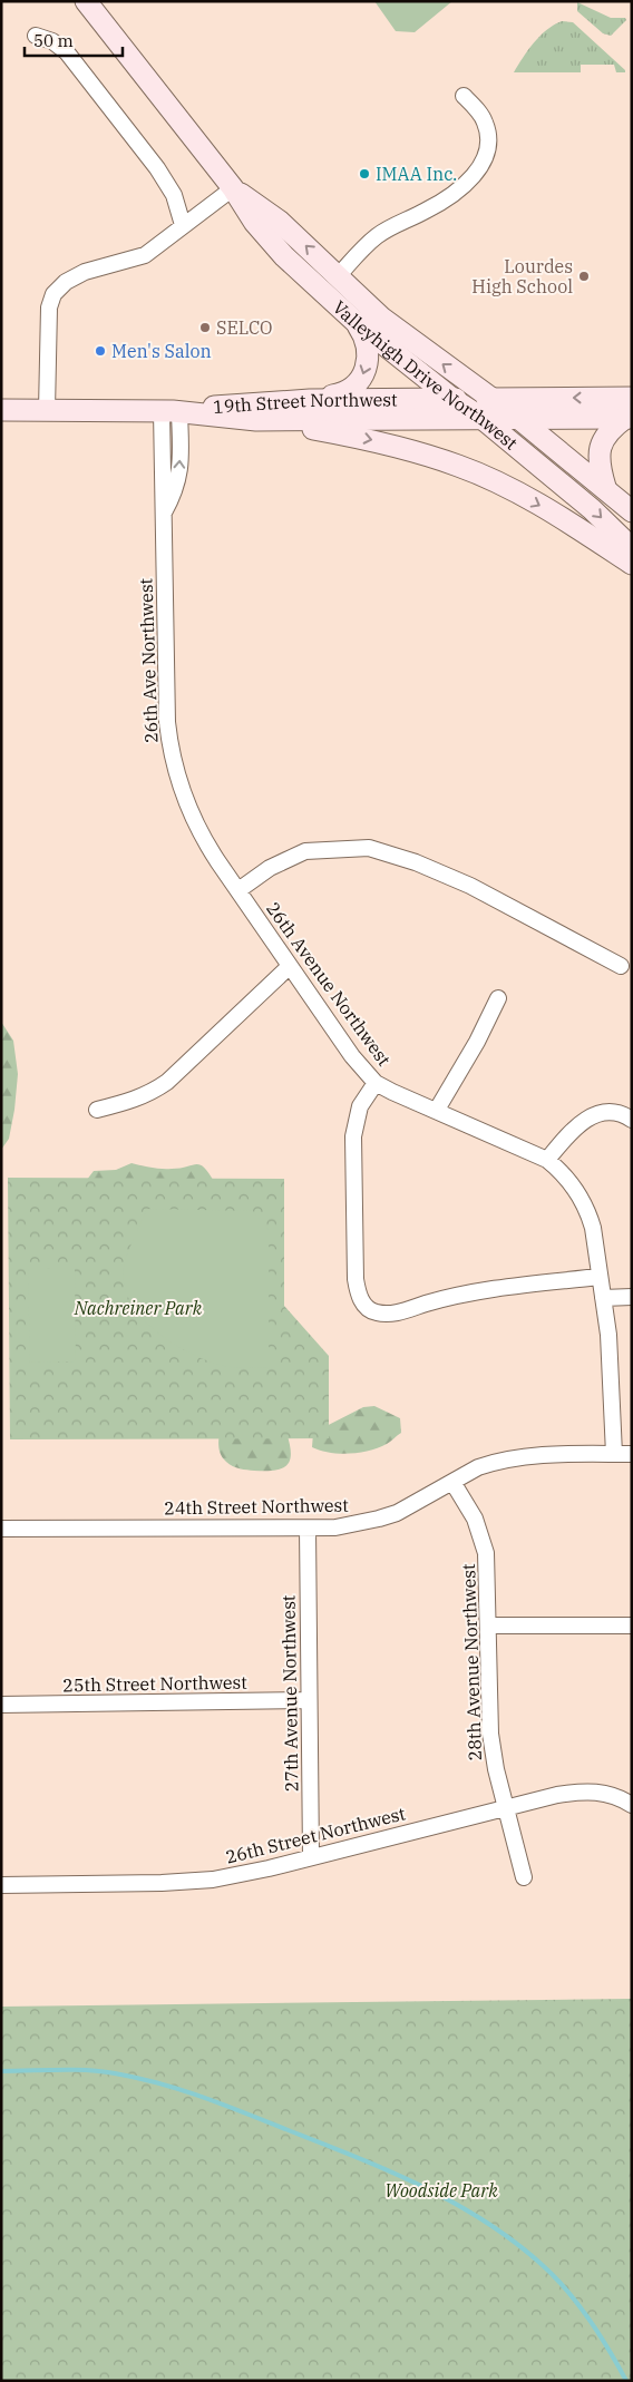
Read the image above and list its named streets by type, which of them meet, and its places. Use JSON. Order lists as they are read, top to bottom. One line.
{"streets":{"main road":["Valleyhigh Drive Northwest","19th Street Northwest"],"street":["26th Ave Northwest","26th Avenue Northwest","24th Street Northwest","28th Avenue Northwest","25th Street Northwest","27th Avenue Northwest","26th Street Northwest"]},"crossings":[["Valleyhigh Drive Northwest","19th Street Northwest"],["19th Street Northwest","26th Ave Northwest"],["26th Ave Northwest","26th Avenue Northwest"],["26th Avenue Northwest","24th Street Northwest"],["24th Street Northwest","28th Avenue Northwest"],["24th Street Northwest","27th Avenue Northwest"],["28th Avenue Northwest","26th Street Northwest"],["25th Street Northwest","27th Avenue Northwest"],["27th Avenue Northwest","26th Street Northwest"]],"parks":["Nachreiner Park","Woodside Park"],"places":["IMAA Inc.","Lourdes High School","SELCO","Men's Salon"],"scale_bar":"50 m"}
